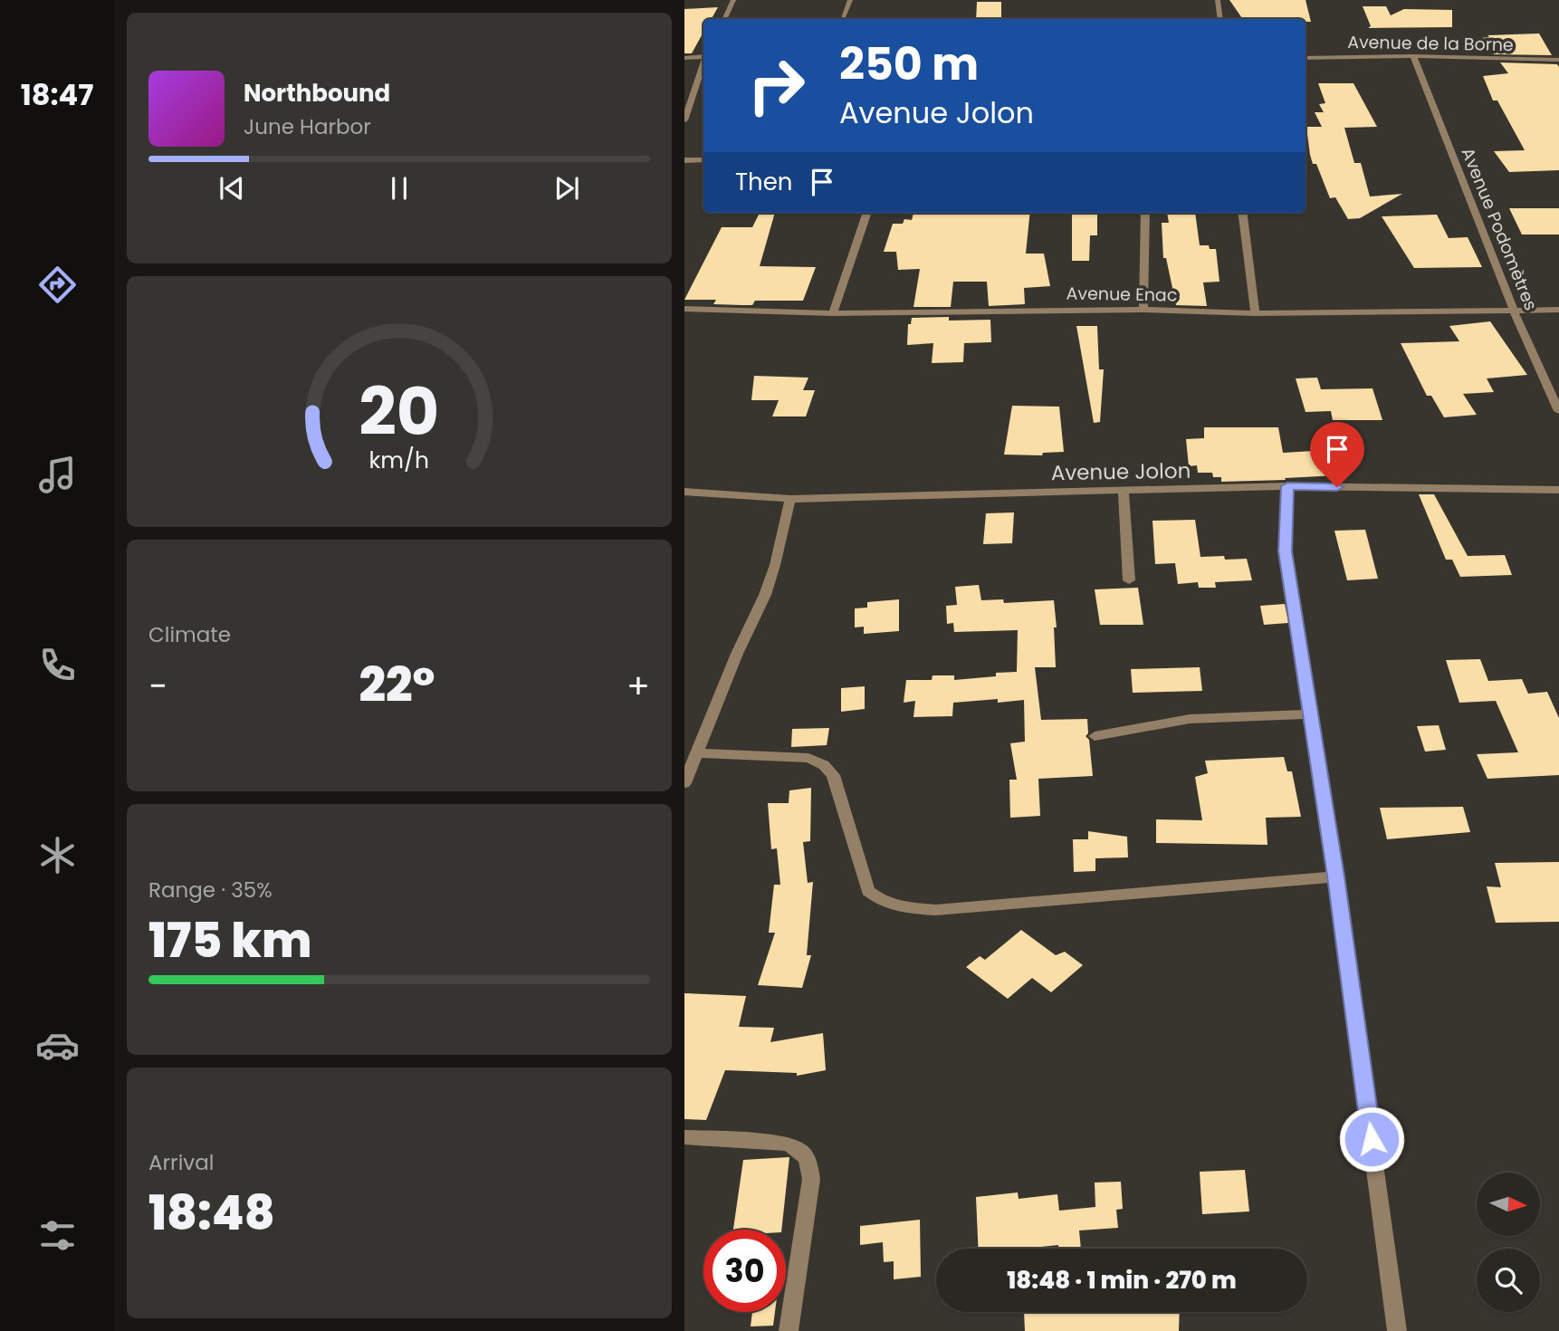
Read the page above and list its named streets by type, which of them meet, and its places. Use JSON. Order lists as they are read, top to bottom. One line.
{"streets":{"street":["Avenue de la Borne","Avenue Podomètres","Avenue Enac","Avenue Jolon"]},"crossings":[["Avenue de la Borne","Avenue Podomètres"],["Avenue Podomètres","Avenue Enac"]],"north":"right","page":{"tabs":"18:47","turn":["250 m","Avenue Jolon"],"song":["Northbound","June Harbor"],"then":"Then","tile":["Climate",["Range · 35%","175 km"],["Arrival","18:48"]],"heat":["−","22°","+"],"limit":"30","trip":"18:48 · 1 min · 270 m","gauge":["20","km/h"]}}
